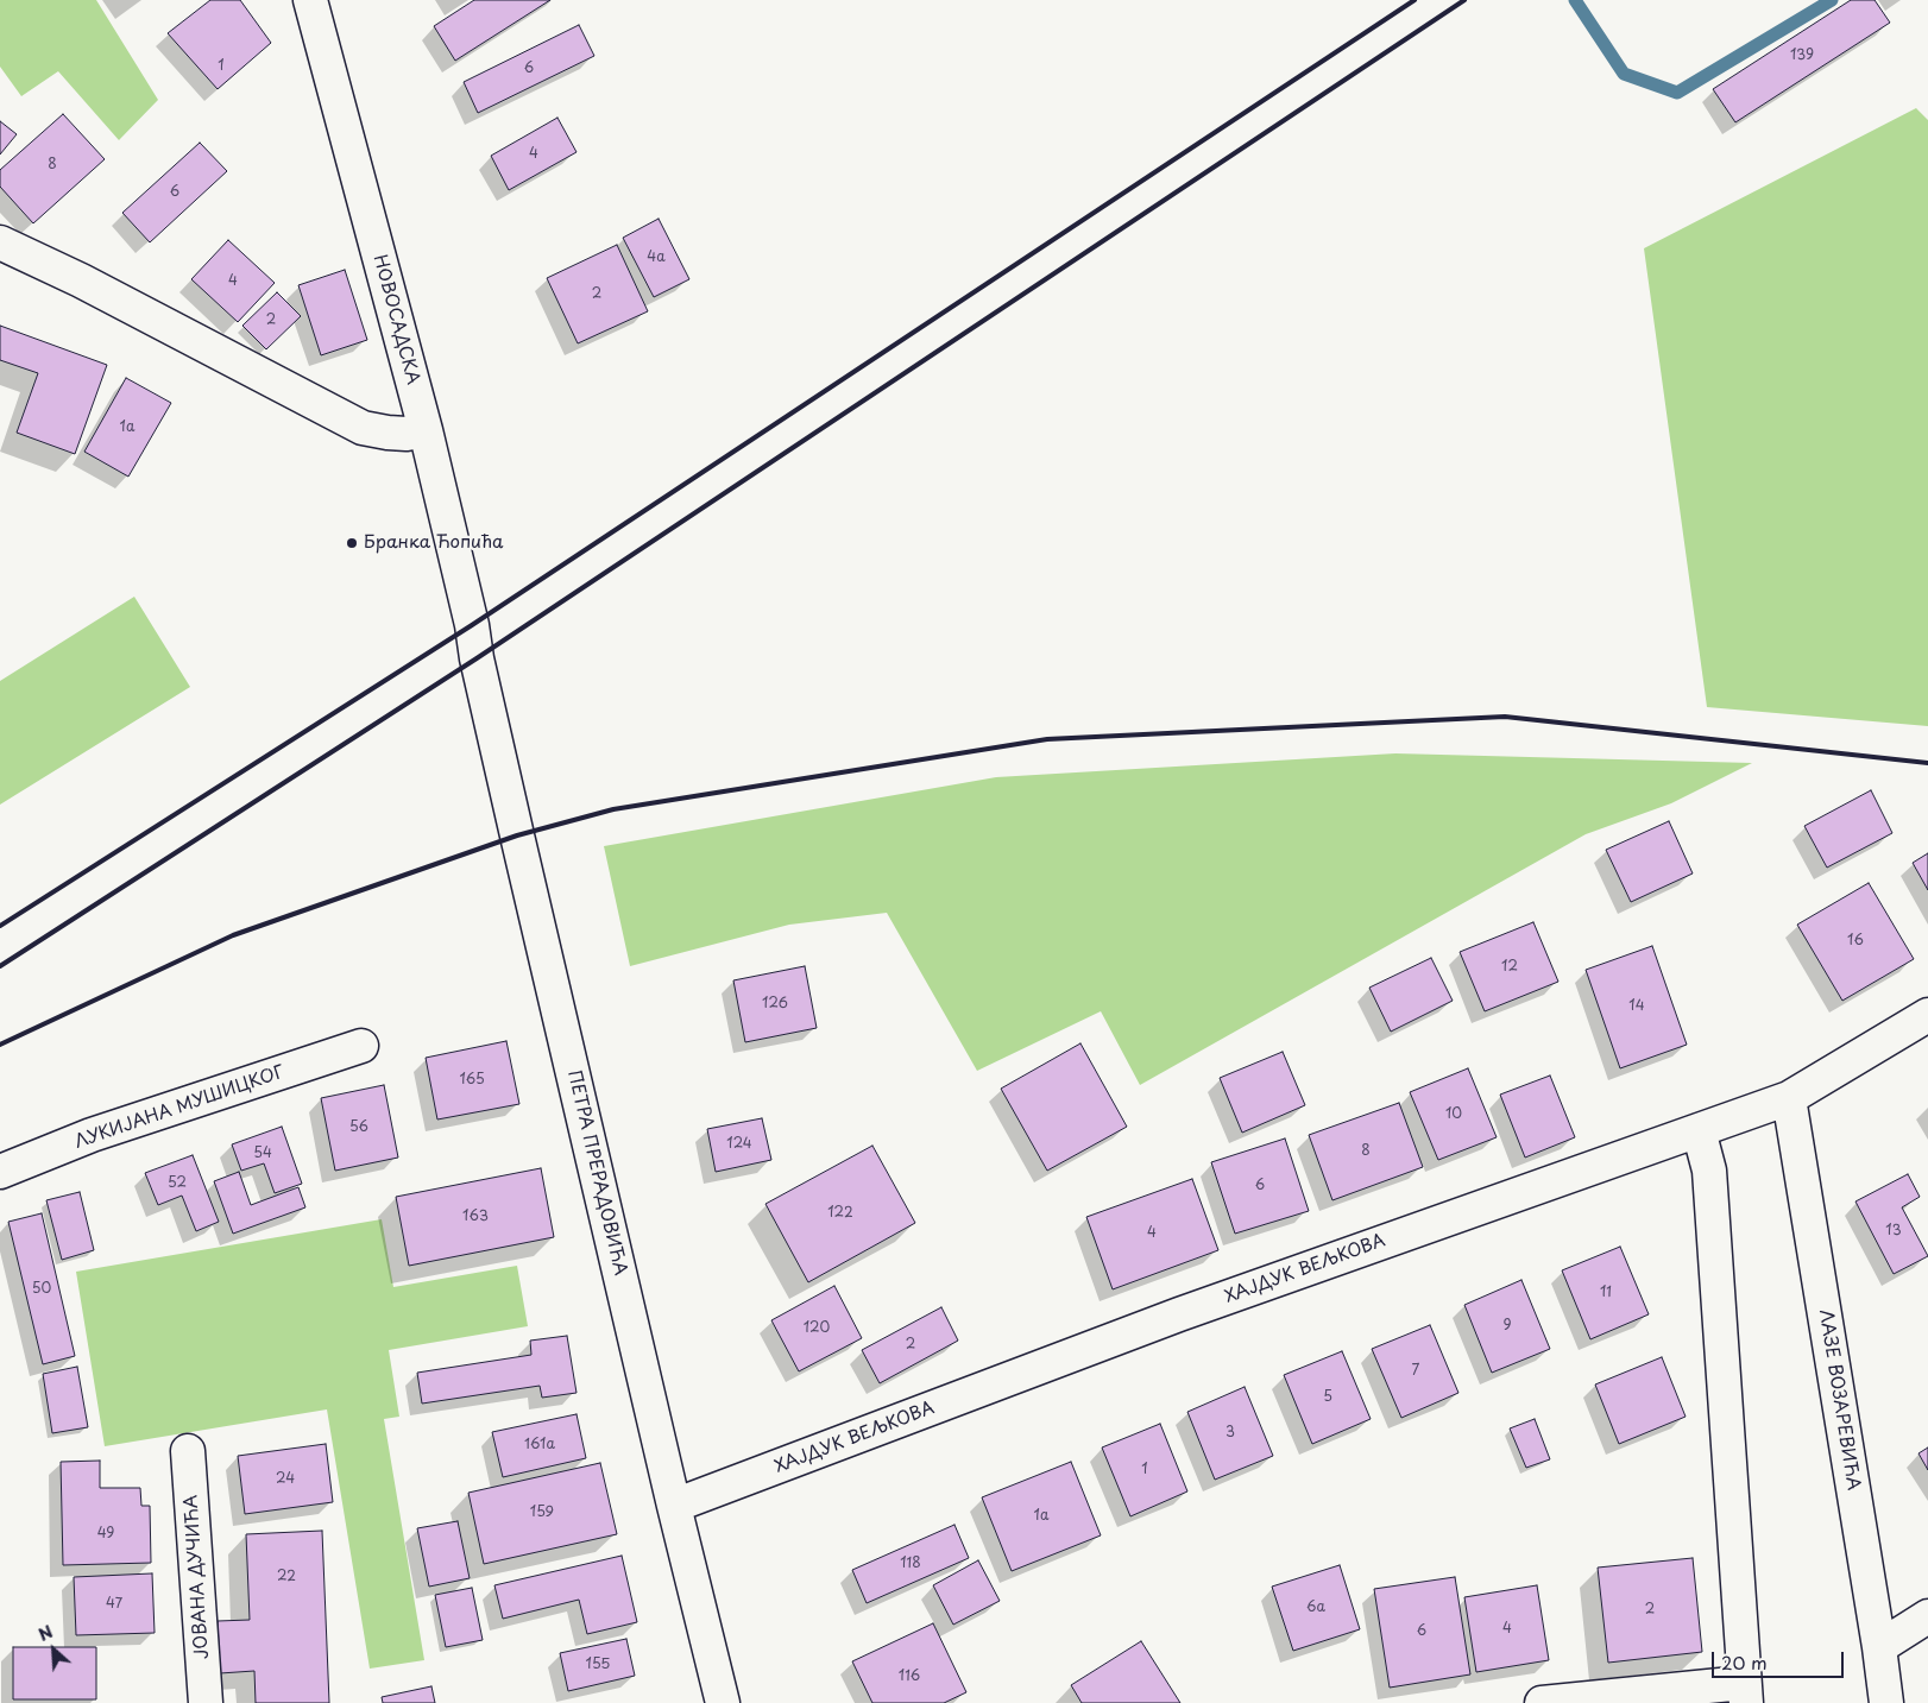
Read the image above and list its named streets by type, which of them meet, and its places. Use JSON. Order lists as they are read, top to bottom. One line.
{"streets":{"street":["НОВОСАДСКА","ЛУКИЈАНА МУШИЦКОГ","ПЕТРА ПРЕРАДОВИЋА","ХАЈДУК ВЕЉКОВА","ЛАЗЕ ВОЗАРЕВИЋА","ЈОВАНА ДУЧИЋА"]},"crossings":[["НОВОСАДСКА","ПЕТРА ПРЕРАДОВИЋА"],["ПЕТРА ПРЕРАДОВИЋА","ХАЈДУК ВЕЉКОВА"],["ХАЈДУК ВЕЉКОВА","ЛАЗЕ ВОЗАРЕВИЋА"]],"places":["Бранка Ћопића"],"house_numbers":["139","1","6","4","8","6","4a","4","2","2","1a","16","12","126","14","165","10","56","124","8","54","52","6","122","163","13","4","50","11","9","120","2","7","5","3","161a","1","24","159","1a","49","118","22","47","6a","2","4","6","155","116"],"scale_bar":"20 m","north":"top left"}
